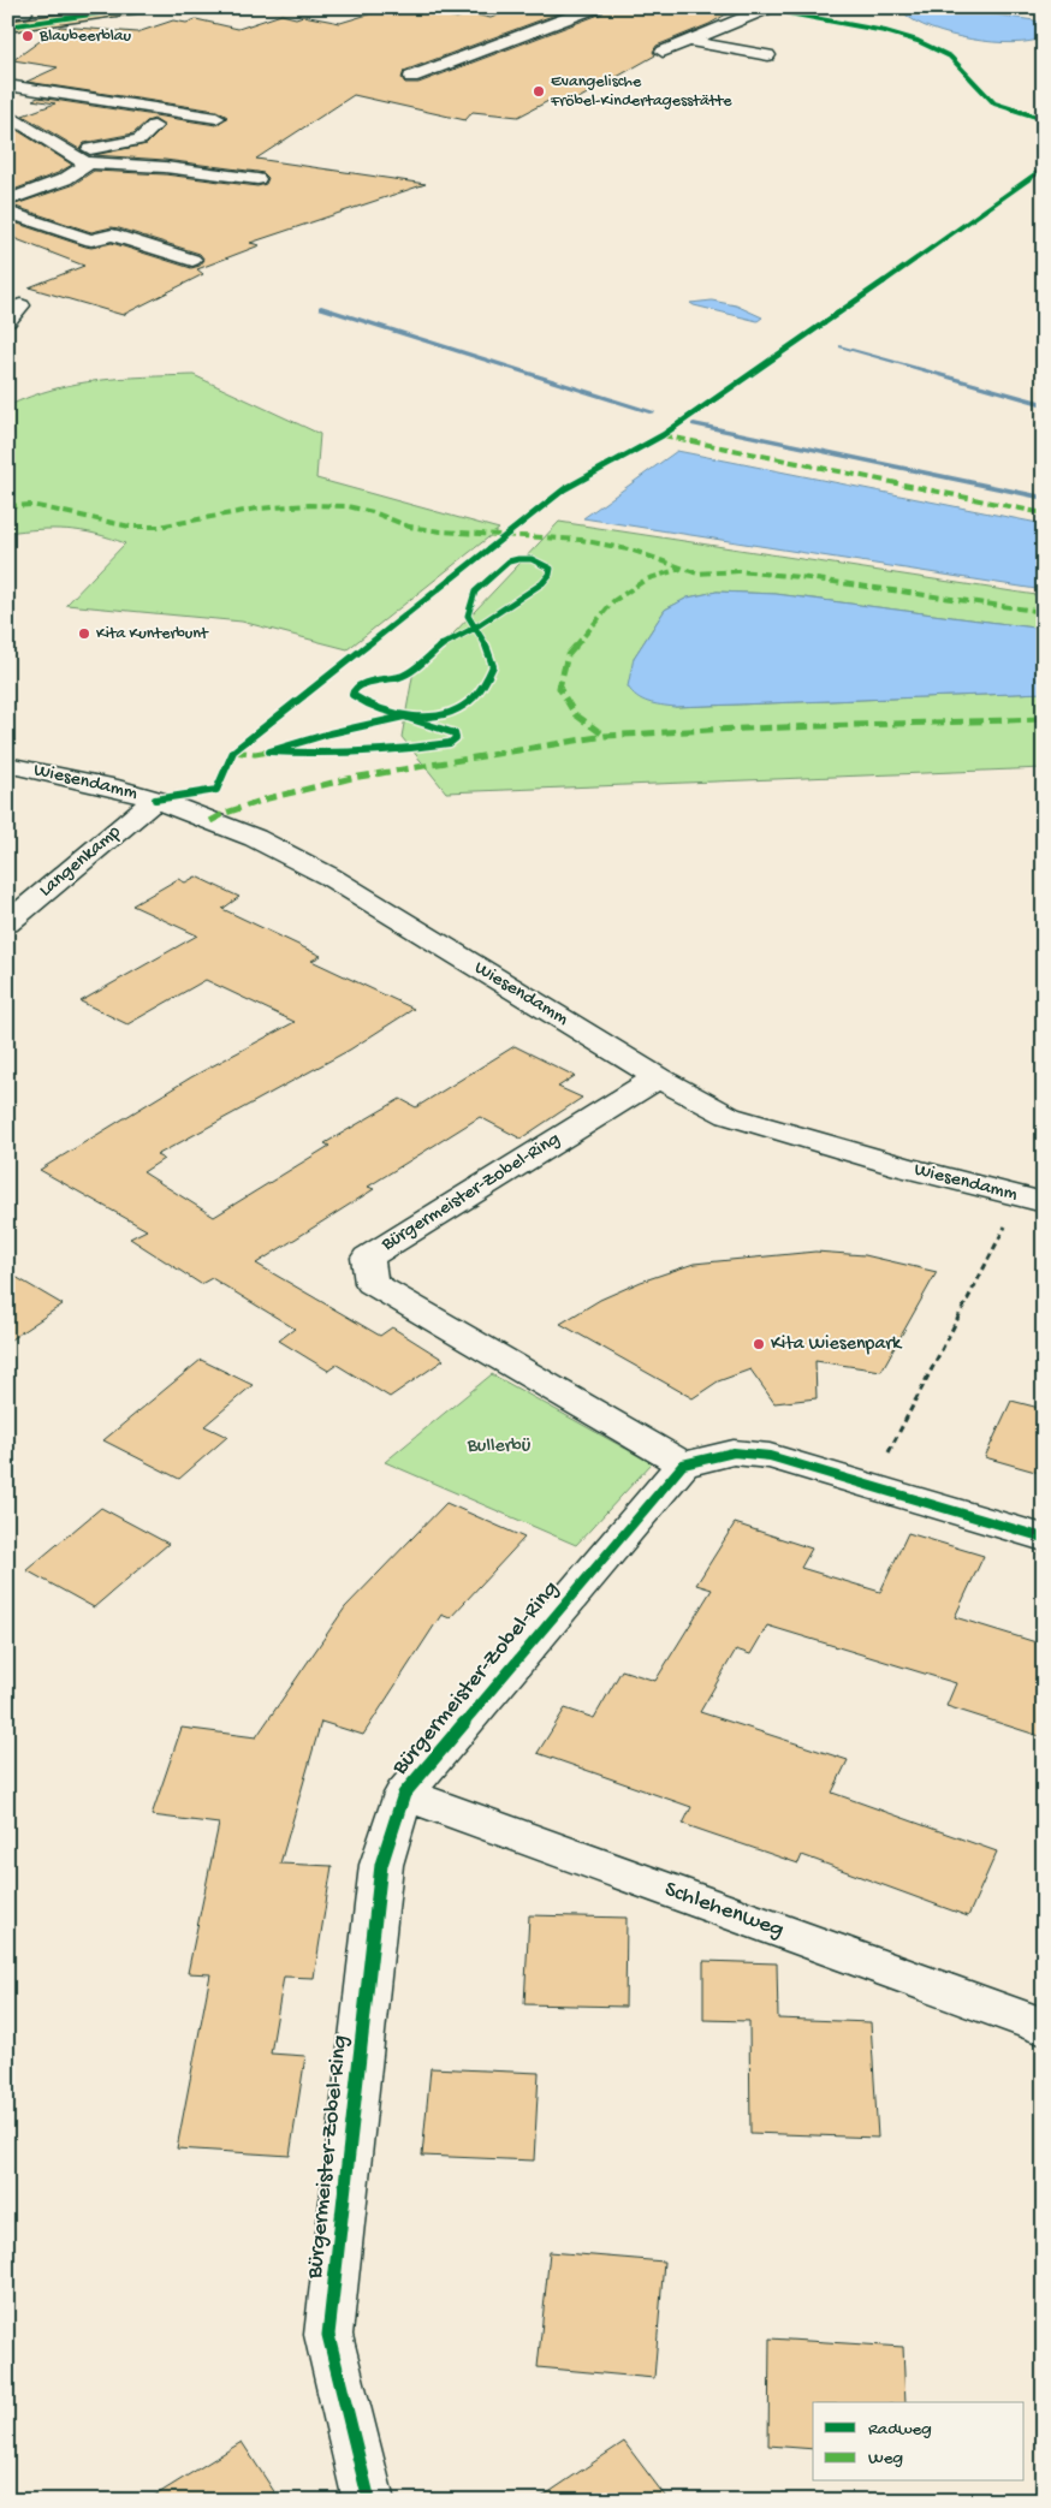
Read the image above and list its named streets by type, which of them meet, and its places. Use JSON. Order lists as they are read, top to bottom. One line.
{"streets":{"street":["Wiesendamm","Langenkamp","Bürgermeister-Zobel-Ring","Schlehenweg"]},"crossings":[["Wiesendamm","Langenkamp"],["Wiesendamm","Bürgermeister-Zobel-Ring"],["Bürgermeister-Zobel-Ring","Schlehenweg"]],"parks":["Bullerbü"],"places":["Blaubeerblau","Evangelische Fröbel-Kindertagesstätte","Kita Kunterbunt","Kita Wiesenpark"],"legend":["Radweg","Weg"]}
